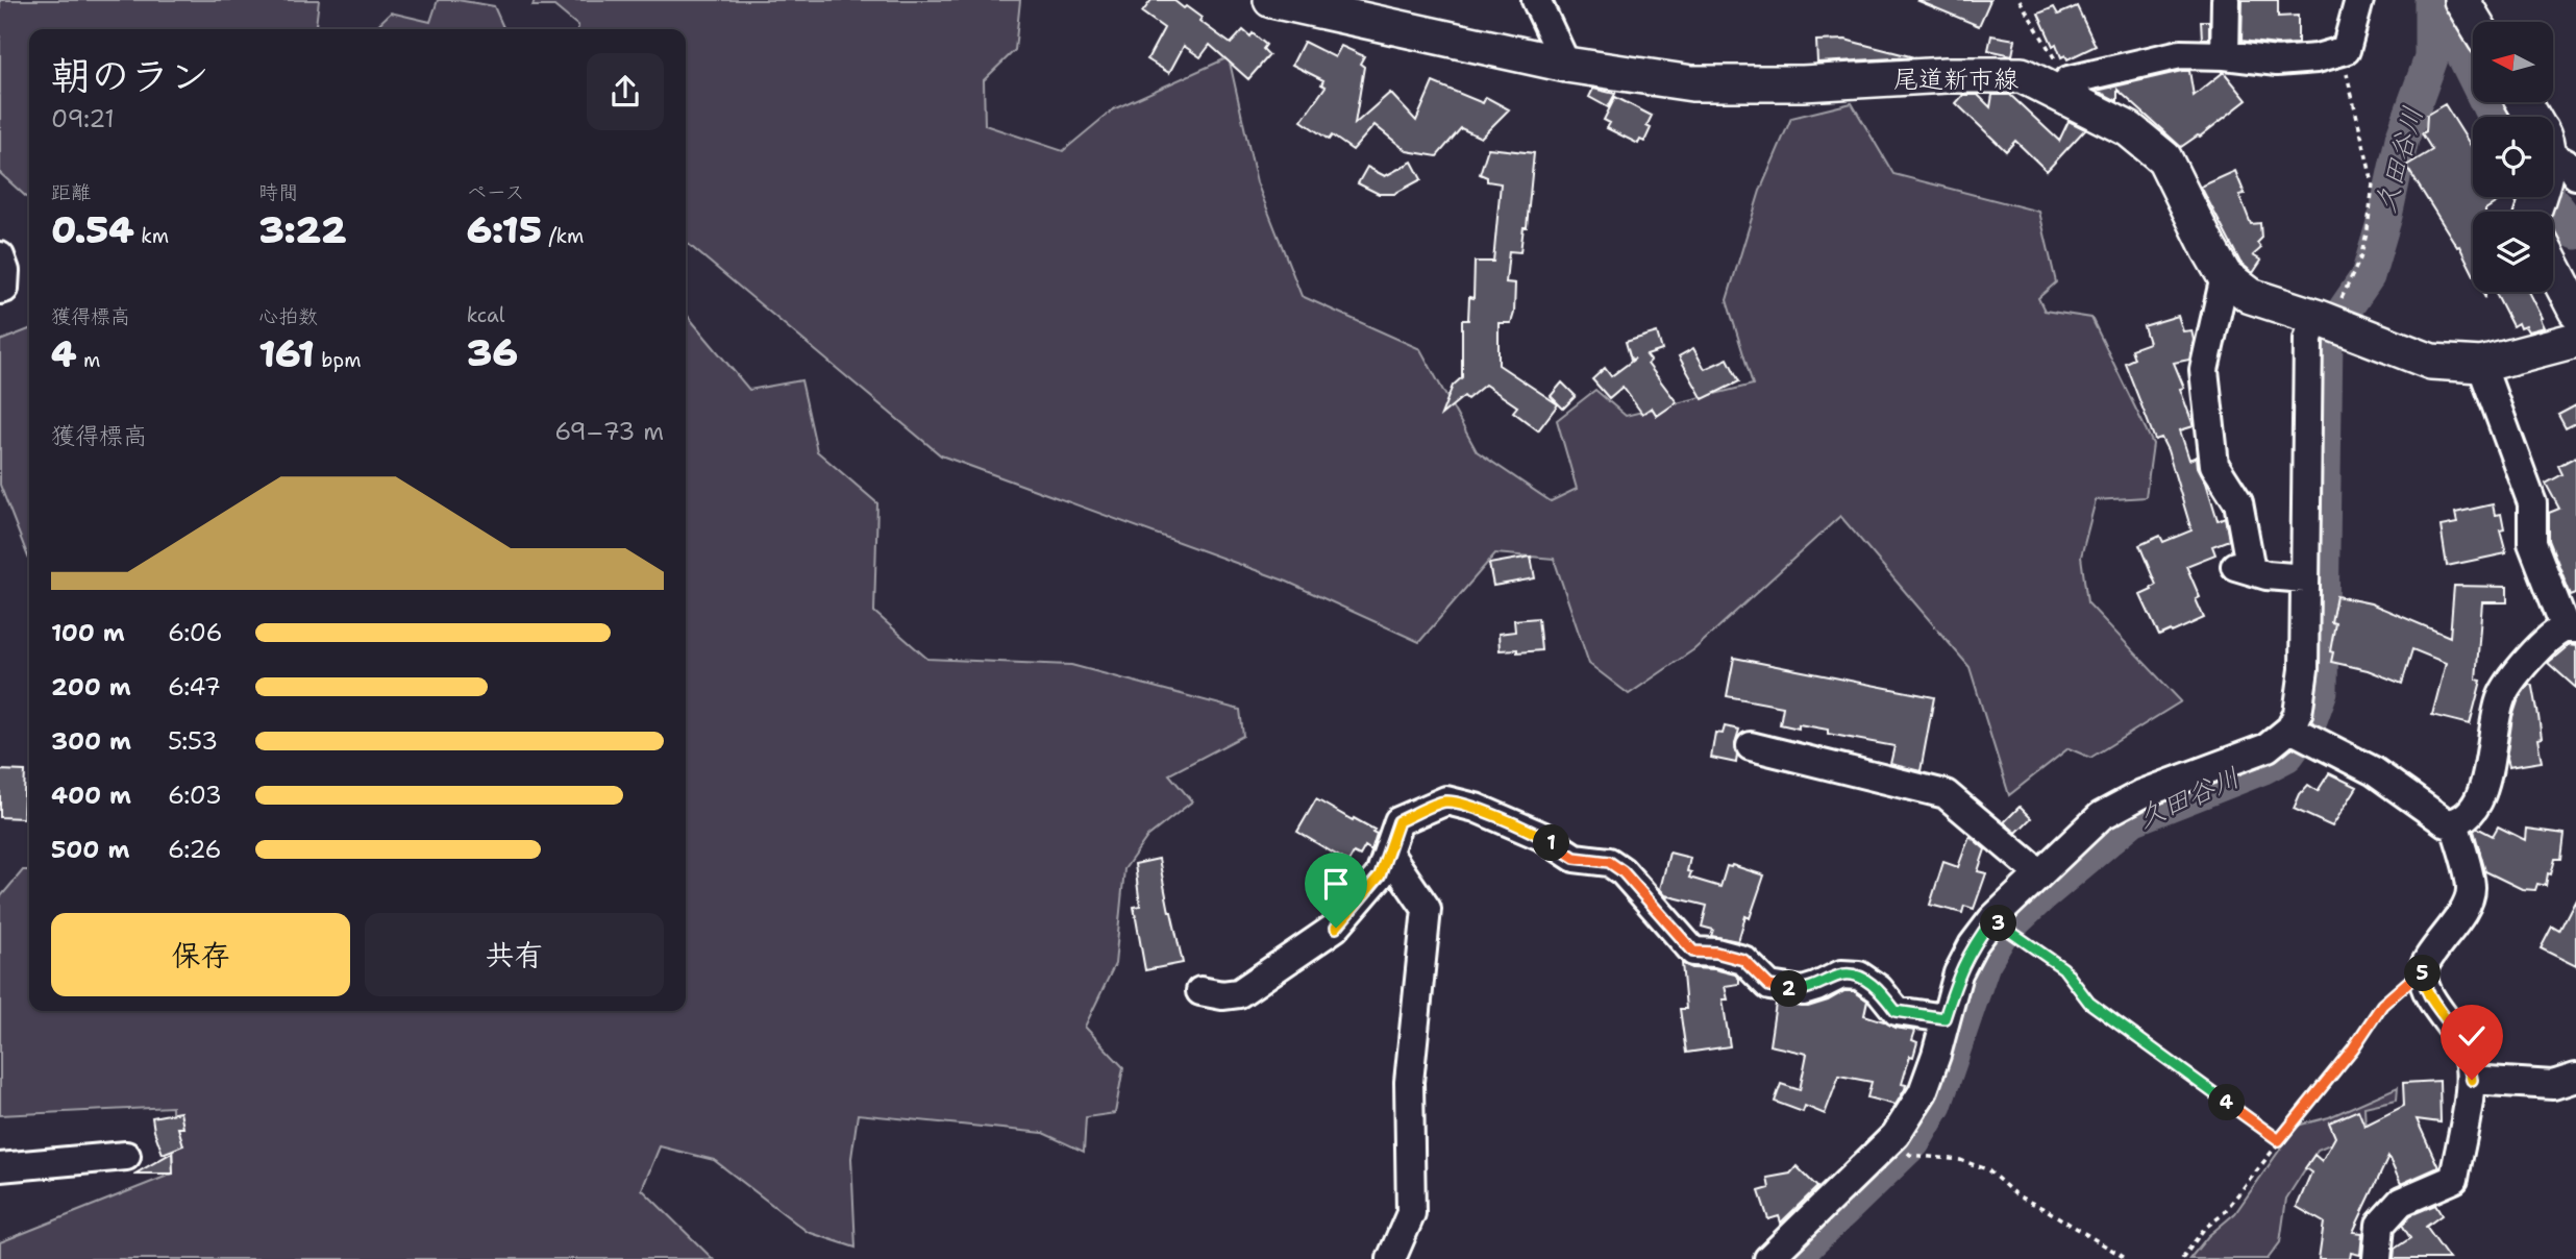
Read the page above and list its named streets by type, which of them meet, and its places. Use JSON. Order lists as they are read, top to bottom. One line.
{"streets":{"main road":["尾道新市線"]},"water":["久田谷川"],"north":"left","page":{"heading":["朝のラン","09:21"],"stats":[["距離","0.54 km"],["時間","3:22"],["ペース","6:15 /km"],["獲得標高","4 m"],["心拍数","161 bpm"],["kcal","36"]],"chart":["獲得標高","69–73 m"],"list":[{"name":"100 m","note":"6:06"},{"name":"200 m","note":"6:47"},{"name":"300 m","note":"5:53"},{"name":"400 m","note":"6:03"},{"name":"500 m","note":"6:26"}],"pins":["1","3","5","2","4"],"buttons":["保存","共有"]}}
